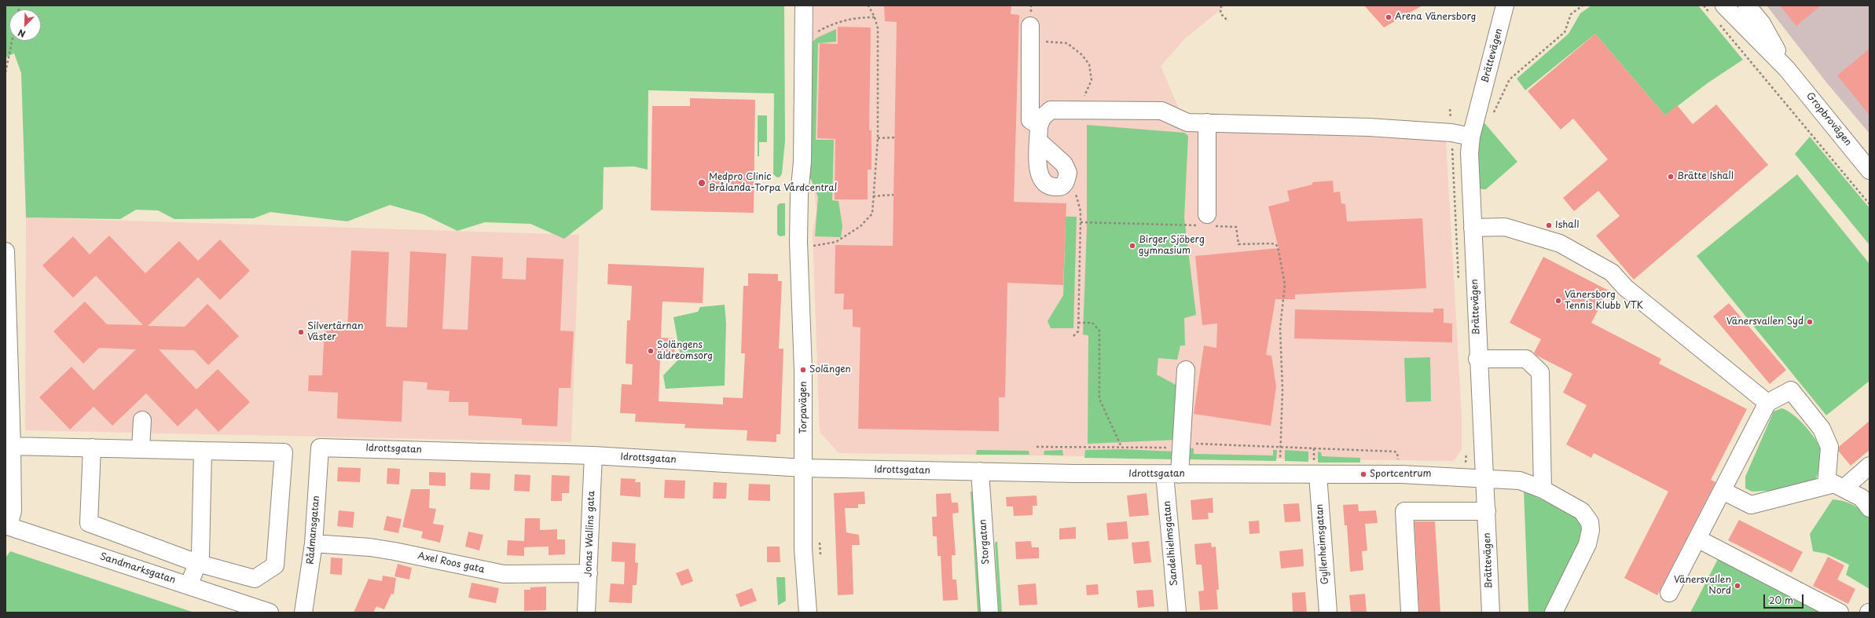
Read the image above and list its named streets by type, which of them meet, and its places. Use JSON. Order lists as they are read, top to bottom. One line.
{"streets":{"street":["Brättevägen","Gropbrovägen","Torpavägen","Idrottsgatan","Rådmansgatan","Jonas Wallins gata","Storgatan","Sandelhielmsgatan","Gyllenheimsgatan","Axel Roos gata","Sandmarksgatan"]},"crossings":[["Brättevägen","Idrottsgatan"],["Torpavägen","Idrottsgatan"],["Idrottsgatan","Rådmansgatan"],["Idrottsgatan","Jonas Wallins gata"],["Idrottsgatan","Storgatan"],["Idrottsgatan","Sandelhielmsgatan"],["Idrottsgatan","Gyllenheimsgatan"],["Rådmansgatan","Axel Roos gata"],["Jonas Wallins gata","Axel Roos gata"]],"places":["Arena Vänersborg","Brätte Ishall","Medpro Clinic Brålanda-Torpa Vårdcentral","Ishall","Birger Sjöberg gymnasium","Vänersborg Tennis Klubb VTK","Vänersvallen Syd","Silvertärnan Väster","Solängens äldreomsorg","Solängen","Sportcentrum","Vänersvallen Nord"],"scale_bar":"20 m","north":"bottom left"}
